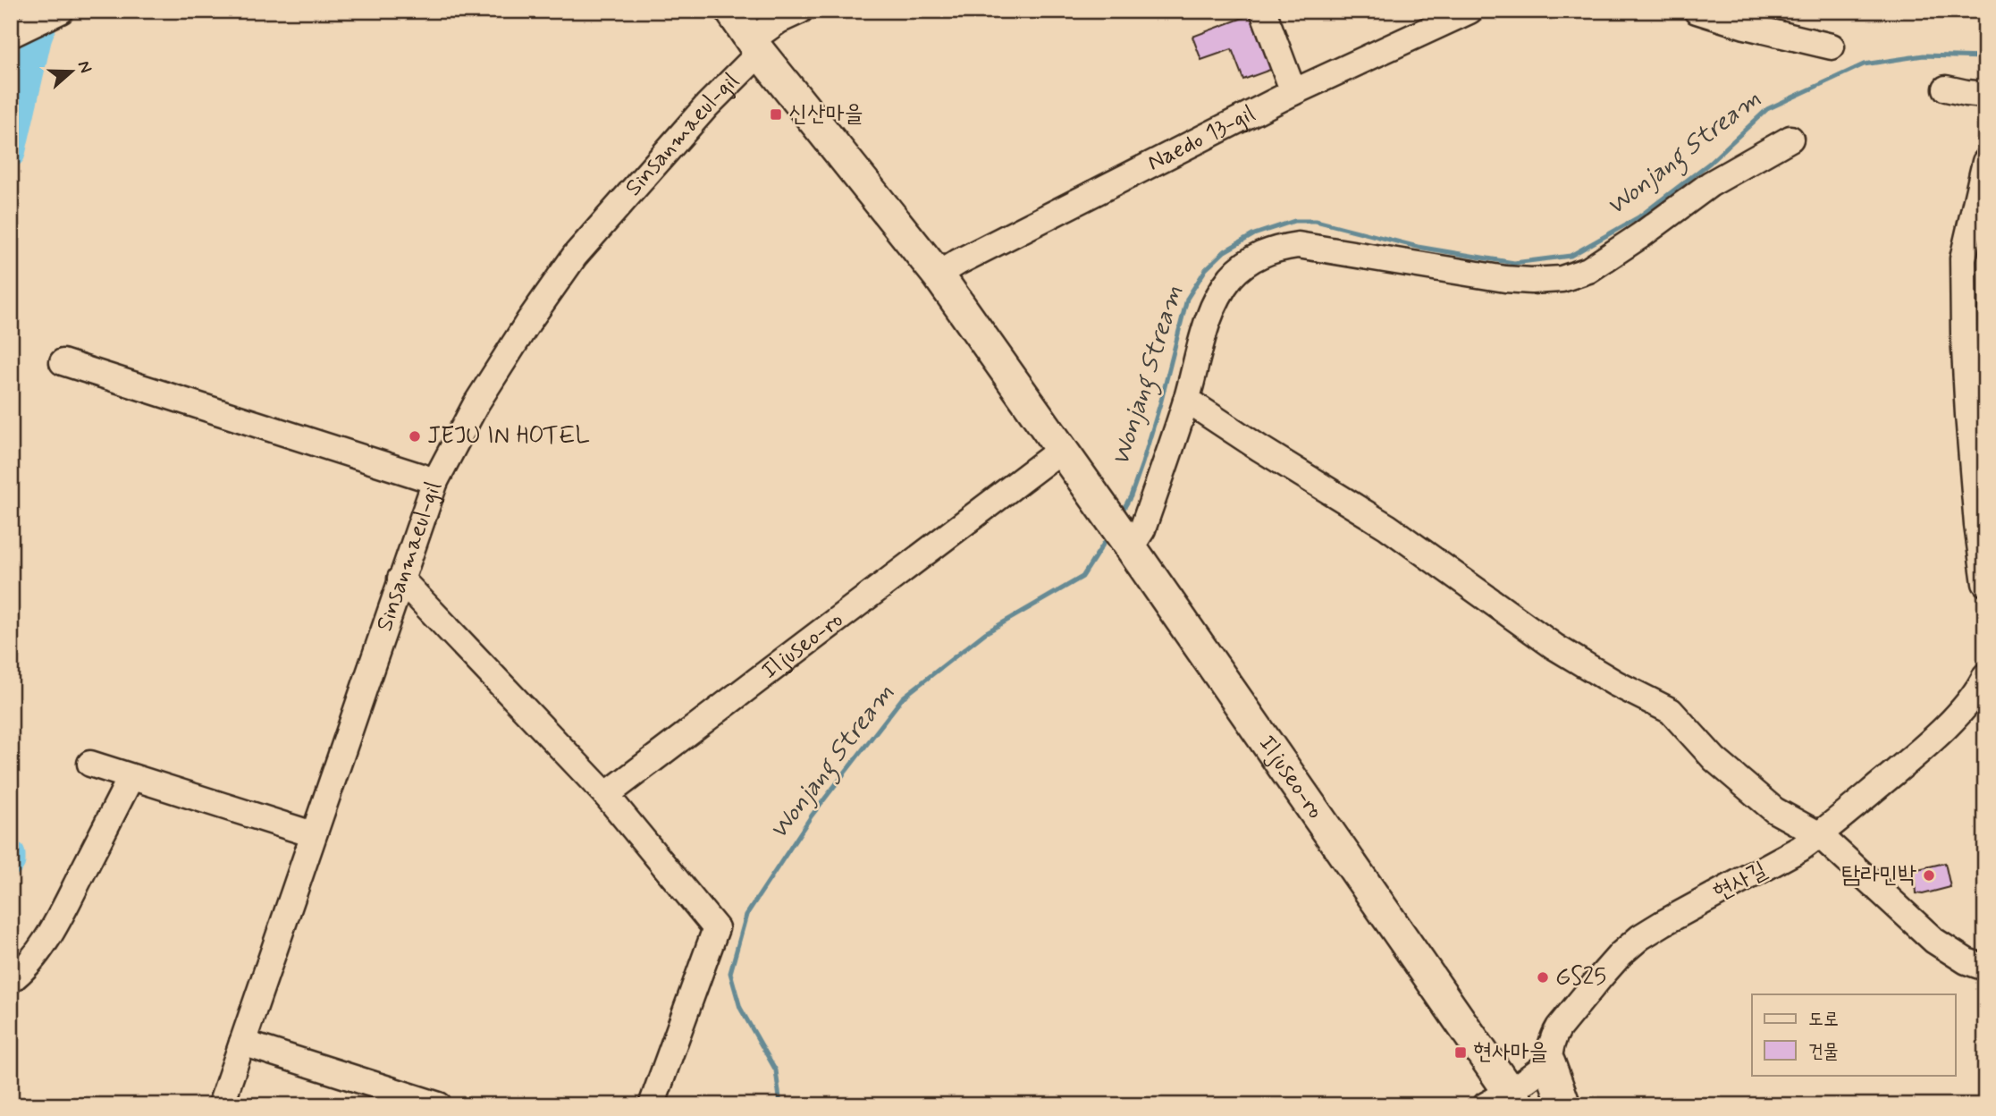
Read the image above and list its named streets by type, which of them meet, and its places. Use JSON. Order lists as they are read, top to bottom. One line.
{"streets":{"main road":["Iljuseo-ro"],"street":["Sinsanmaeul-gil","Naedo 13-gil","현사길"]},"crossings":[["Sinsanmaeul-gil","Iljuseo-ro"],["Naedo 13-gil","Iljuseo-ro"]],"water":["Wonjang Stream"],"places":{"transit":["신산마을","현사마을"],"other":["JEJU IN HOTEL","탐라민박","GS25"]},"legend":["도로","건물"],"north":"right"}
